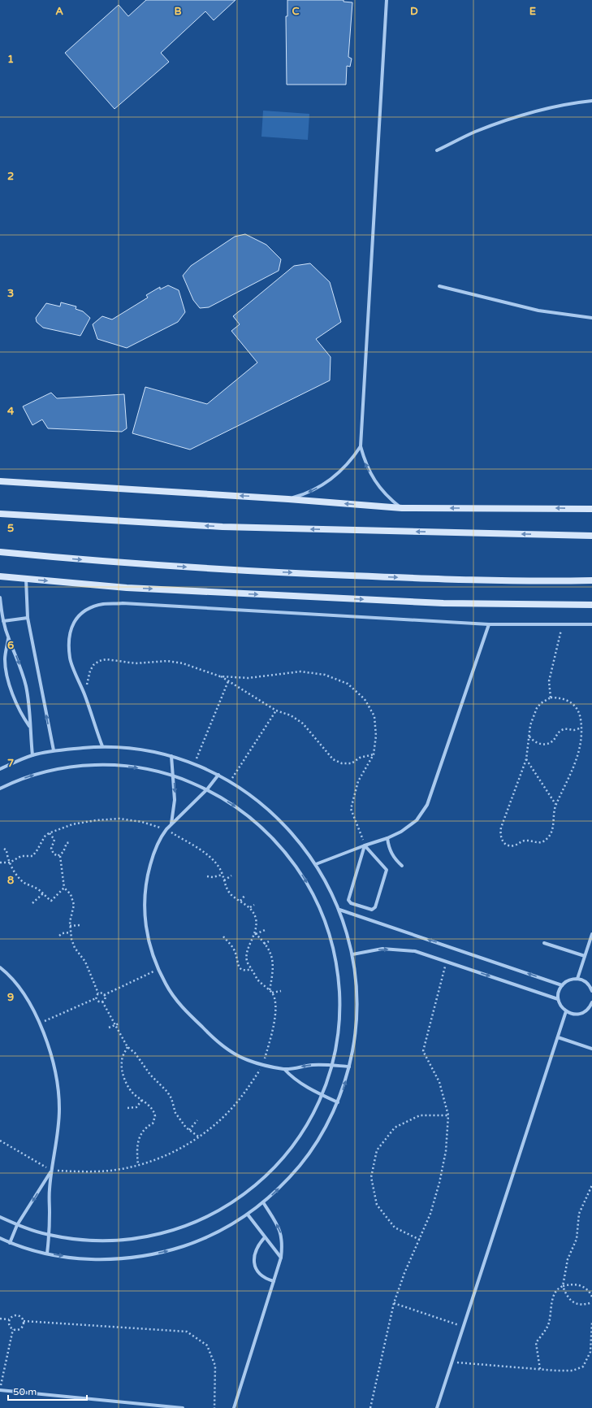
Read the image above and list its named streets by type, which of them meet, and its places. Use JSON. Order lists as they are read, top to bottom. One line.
{"scale_bar":"50 m","grid":{"columns":["A","B","C","D","E"],"rows":["1","2","3","4","5","6","7","8","9"]}}
